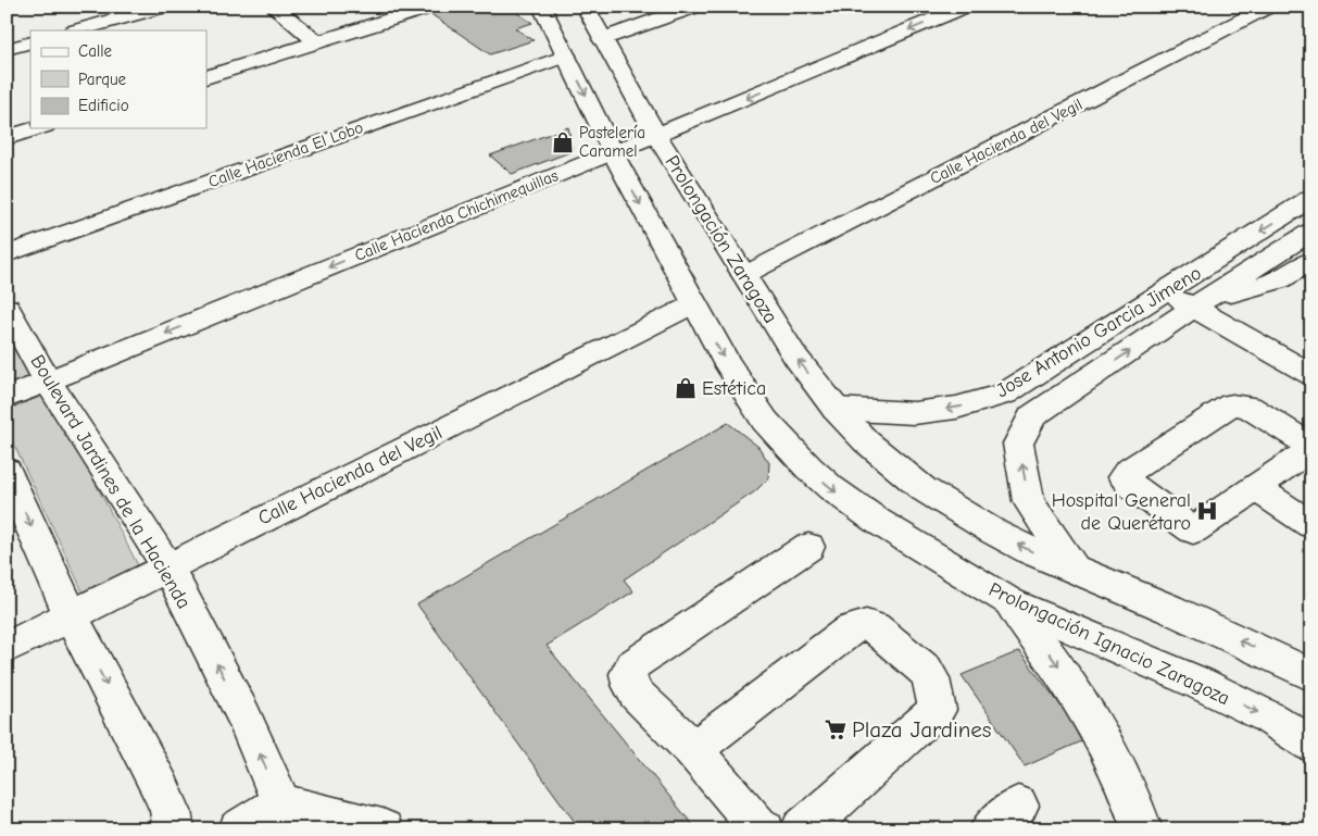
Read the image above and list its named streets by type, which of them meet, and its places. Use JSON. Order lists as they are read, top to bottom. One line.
{"streets":{"street":["Calle Hacienda del Vegil","Calle Hacienda El Lobo","Calle Hacienda Chichimequillas","Prolongación Zaragoza","Jose Antonio Garcia Jimeno","Boulevard Jardines de la Hacienda","Prolongación Ignacio Zaragoza"]},"crossings":[["Calle Hacienda del Vegil","Prolongación Zaragoza"],["Calle Hacienda del Vegil","Boulevard Jardines de la Hacienda"],["Calle Hacienda del Vegil","Prolongación Ignacio Zaragoza"],["Calle Hacienda Chichimequillas","Prolongación Zaragoza"],["Calle Hacienda Chichimequillas","Boulevard Jardines de la Hacienda"],["Prolongación Zaragoza","Jose Antonio Garcia Jimeno"]],"places":{"shop":["Pastelería Caramel","Estética"],"hospital":["Hospital General de Querétaro"],"supermarket":["Plaza Jardines"]},"legend":["Calle","Parque","Edificio"]}
